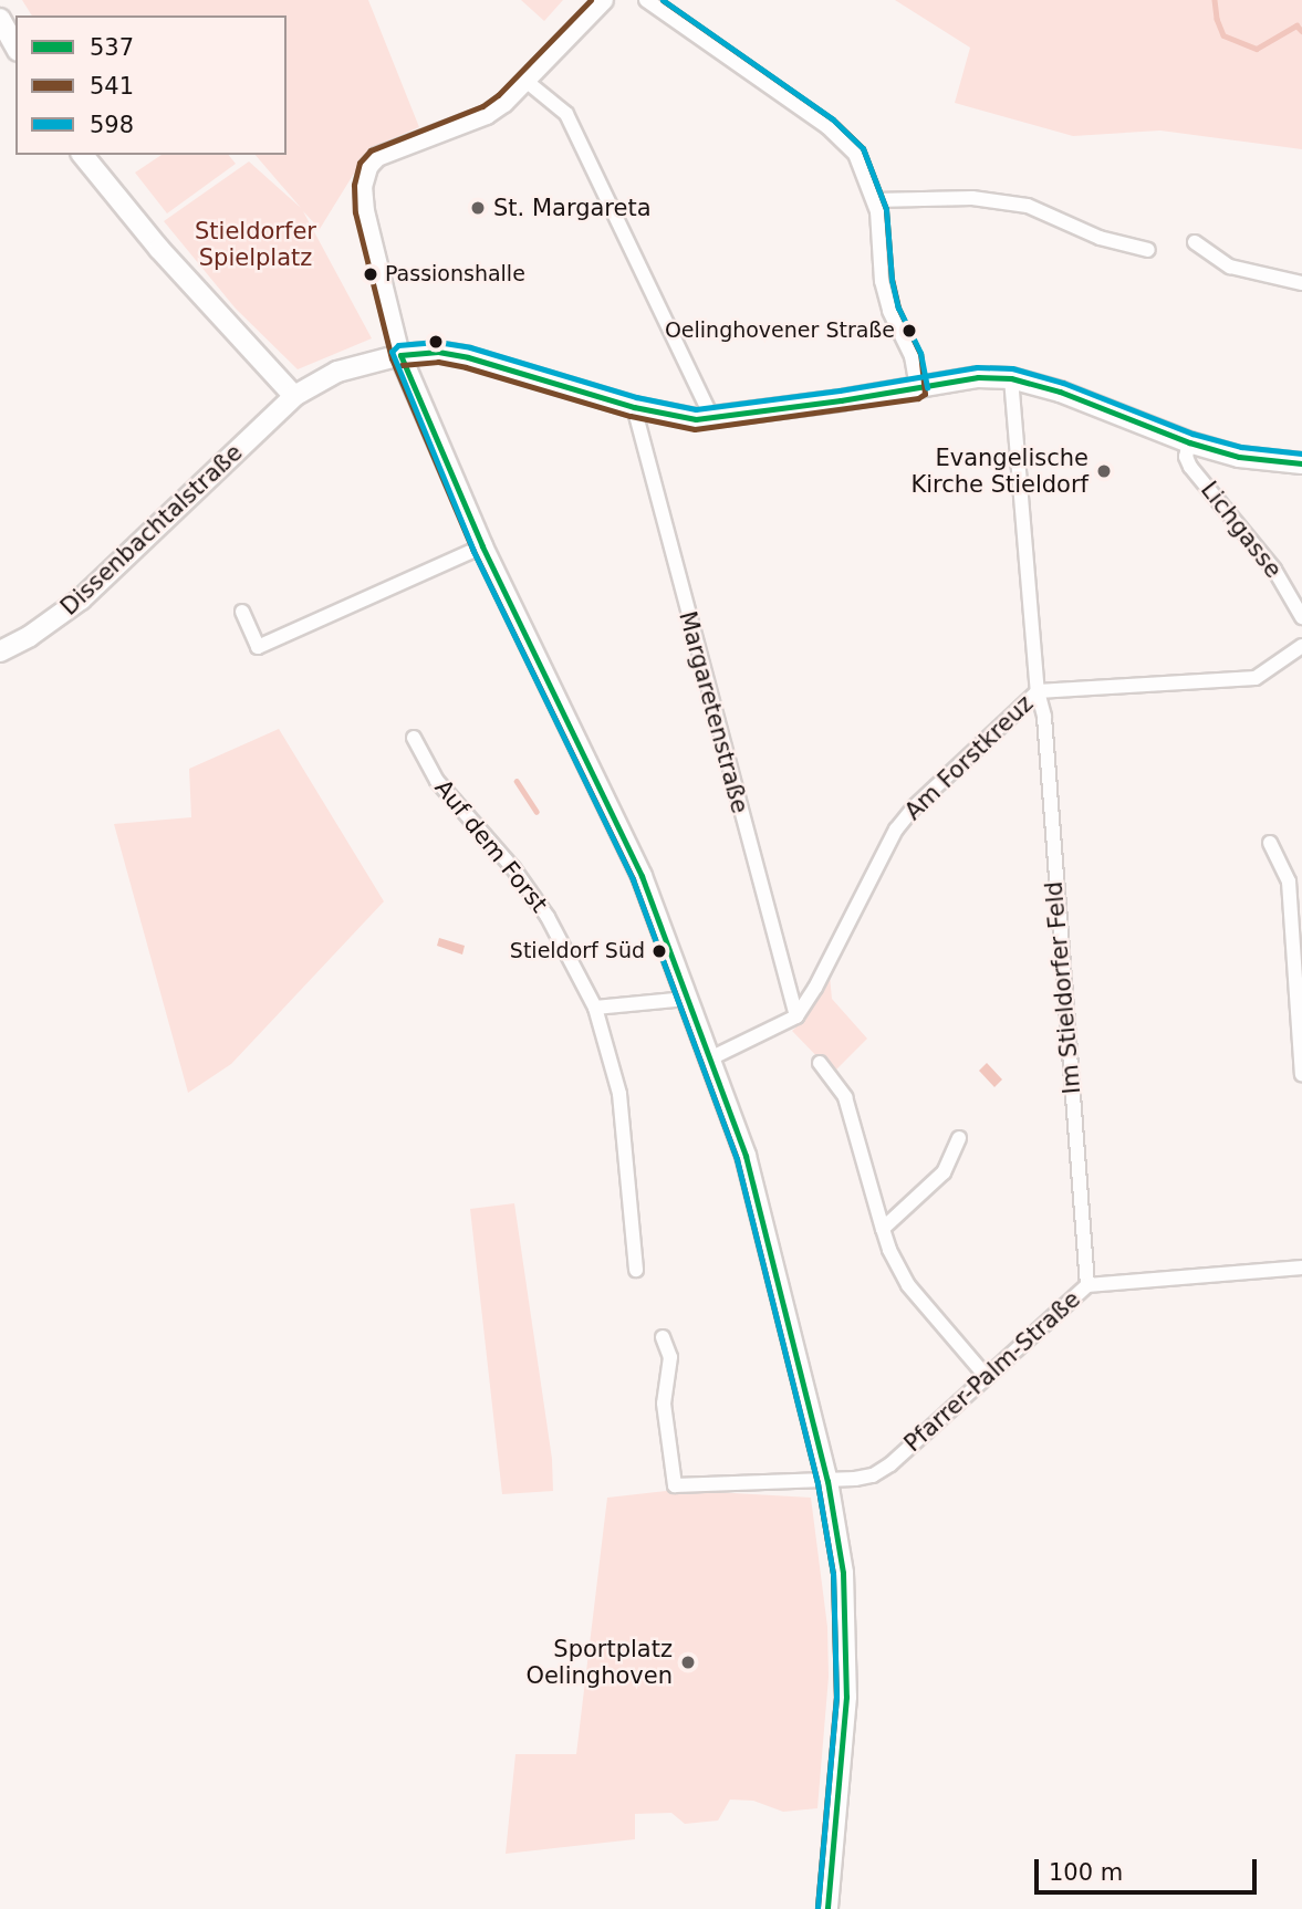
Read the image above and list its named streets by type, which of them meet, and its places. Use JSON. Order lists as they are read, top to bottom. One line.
{"streets":{"main road":["Dissenbachtalstraße"],"street":["Lichgasse","Margaretenstraße","Am Forstkreuz","Auf dem Forst","Im Stieldorfer Feld","Pfarrer-Palm-Straße"]},"crossings":[["Margaretenstraße","Am Forstkreuz"],["Am Forstkreuz","Im Stieldorfer Feld"],["Im Stieldorfer Feld","Pfarrer-Palm-Straße"]],"parks":["Stieldorfer Spielplatz"],"places":["St. Margareta","Passionshalle","Oelinghovener Straße","Evangelische Kirche Stieldorf","Stieldorf Süd","Sportplatz Oelinghoven"],"lines":["transit line 541","transit line 598","transit line 537"],"legend":["537","541","598"],"scale_bar":"100 m"}
